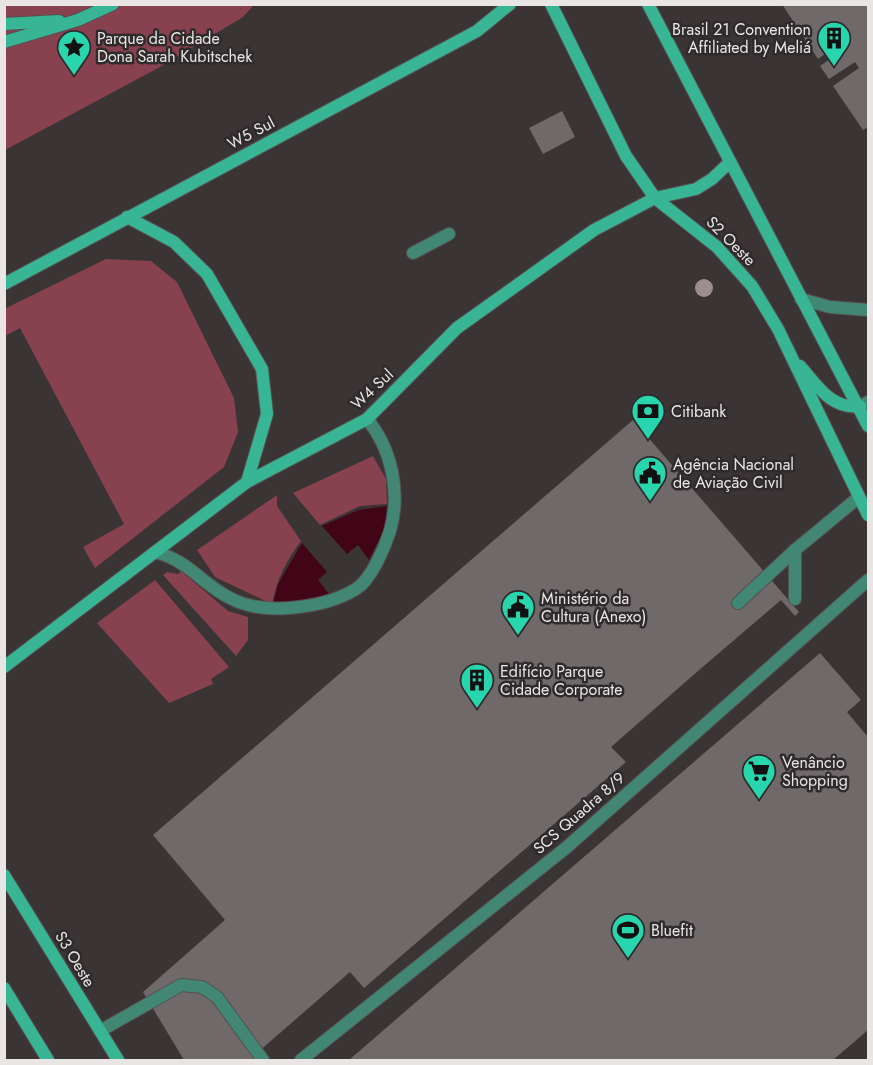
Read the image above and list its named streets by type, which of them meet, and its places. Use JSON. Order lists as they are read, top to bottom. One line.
{"streets":{"main road":["W5 Sul","S2 Oeste","W4 Sul","S3 Oeste"],"street":["SCS Quadra 8/9"]},"crossings":[["S2 Oeste","W4 Sul"]],"places":{"building":["Brasil 21 Convention Affiliated by Meliá","Edifício Parque Cidade Corporate"],"place":["Parque da Cidade Dona Sarah Kubitschek"],"bank":["Citibank"],"public building":["Agência Nacional de Aviação Civil","Ministério da Cultura (Anexo)"],"supermarket":["Venâncio Shopping"],"sports":["Bluefit"]}}
